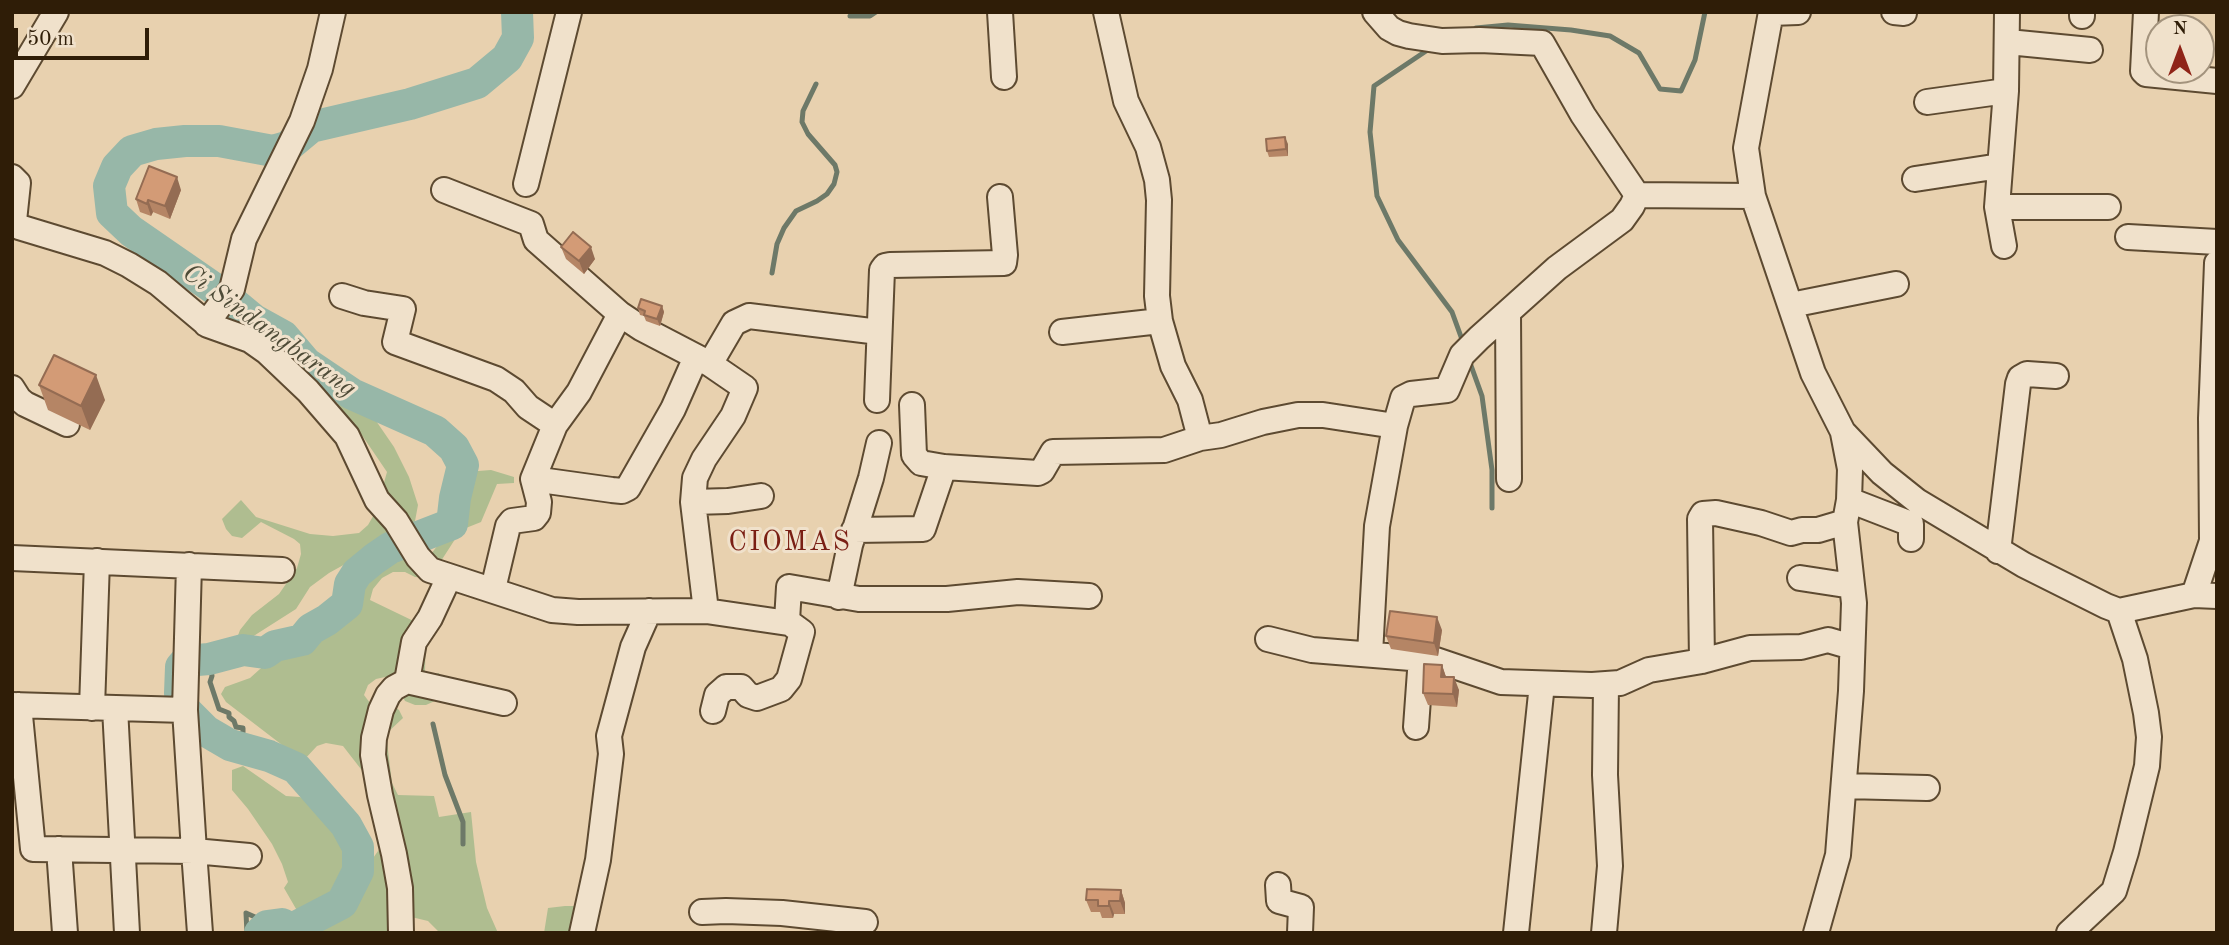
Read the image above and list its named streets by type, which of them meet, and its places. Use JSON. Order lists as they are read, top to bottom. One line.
{"districts":["CIOMAS"],"water":["Ci Sindangbarang"],"scale_bar":"50 m","north":"top"}
